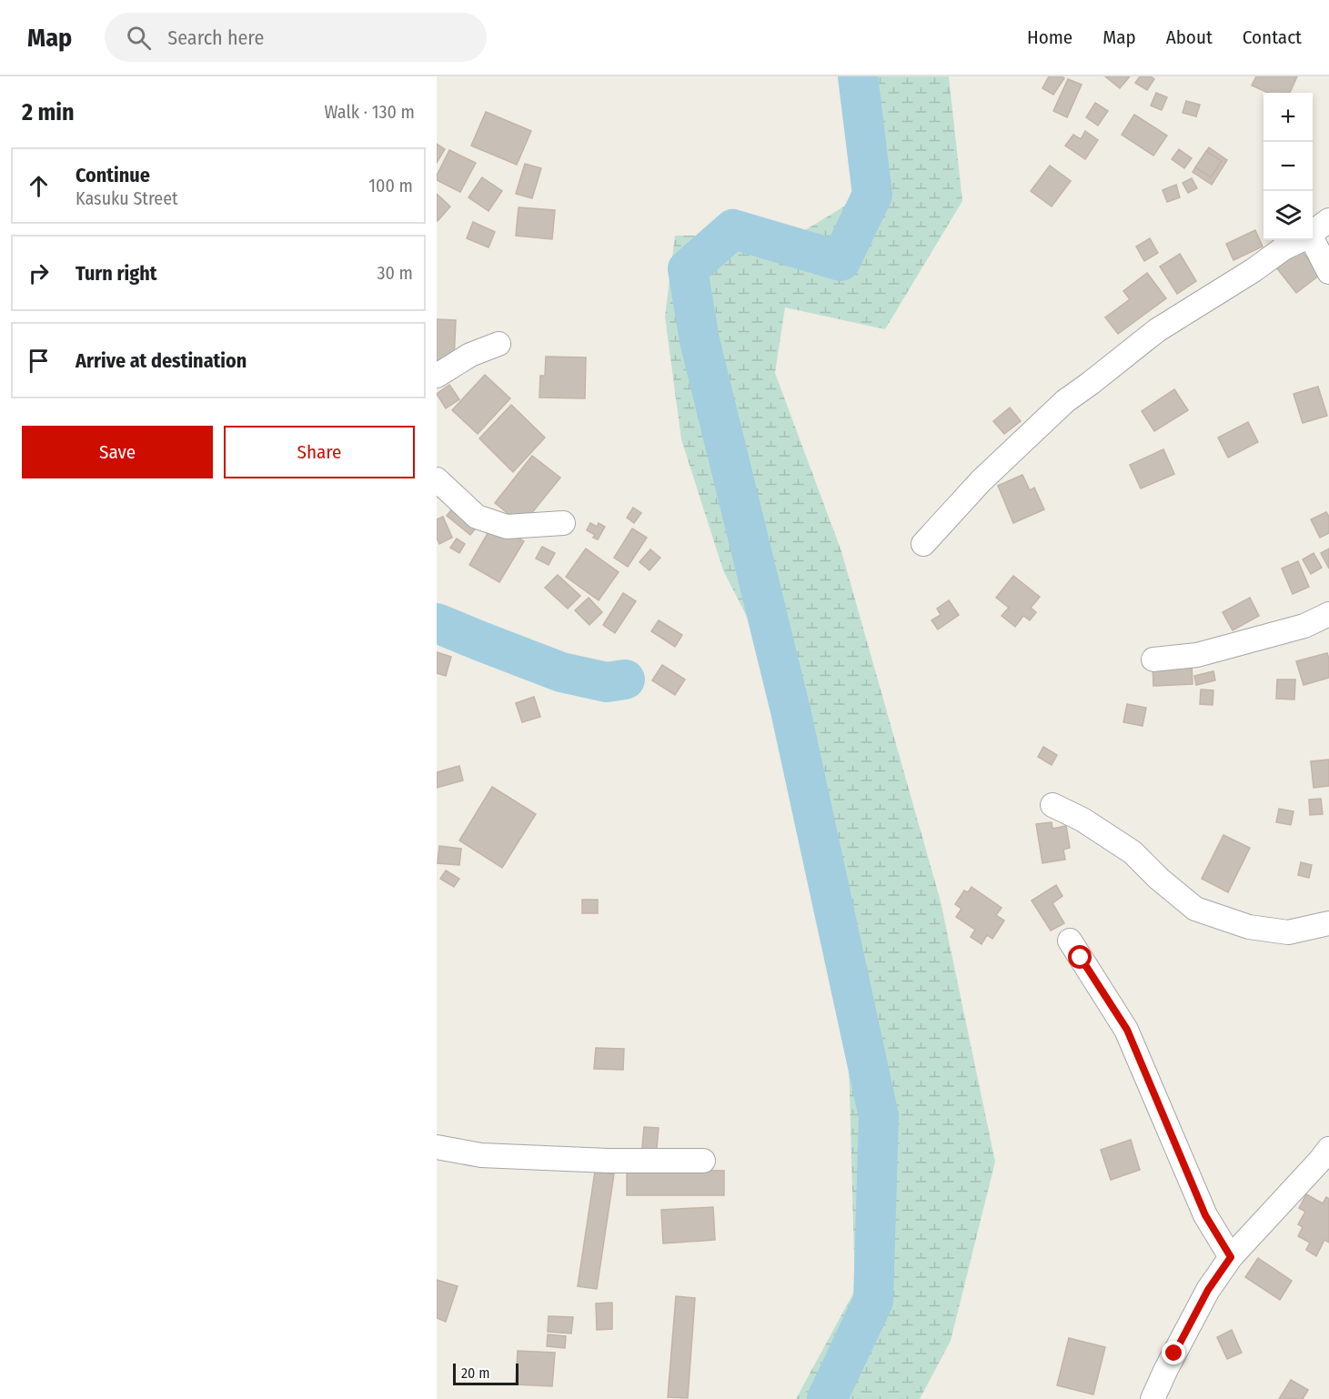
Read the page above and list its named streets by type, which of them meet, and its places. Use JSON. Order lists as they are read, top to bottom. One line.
{"scale_bar":"20 m","page":{"header":"Map","search":"Search here","nav":["Home","Map","About","Contact"],"heading":["2 min","Walk · 130 m"],"map_buttons":["+","−"],"list":[["Continue","Kasuku Street","100 m"],["Turn right","30 m"],"Arrive at destination"],"buttons":["Save","Share"],"scale":"20 m"}}
